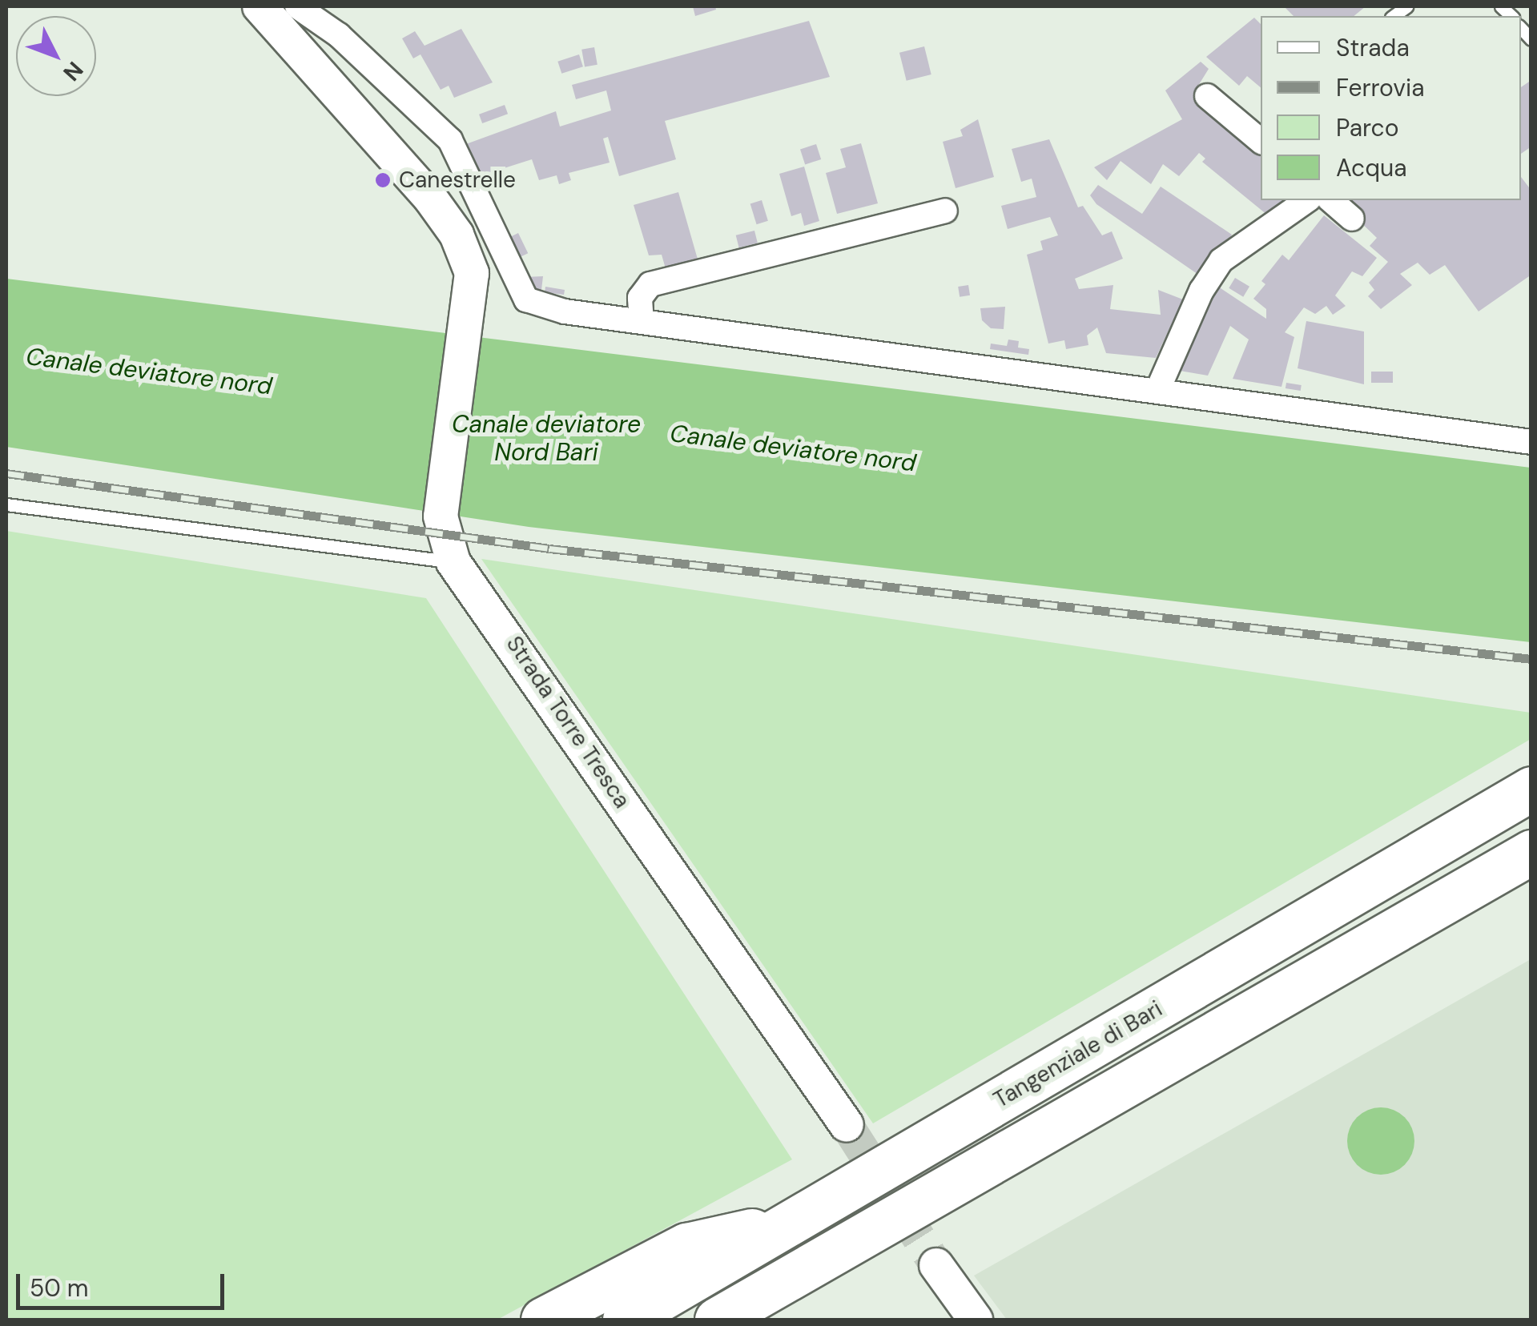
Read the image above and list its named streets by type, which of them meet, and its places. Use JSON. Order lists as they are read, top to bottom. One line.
{"streets":{"highway":["Tangenziale di Bari"],"street":["Strada Torre Tresca"]},"water":["Canale deviatore nord","Canale deviatore Nord Bari"],"places":["Canestrelle"],"legend":["Strada","Ferrovia","Parco","Acqua"],"scale_bar":"50 m","north":"bottom right"}
